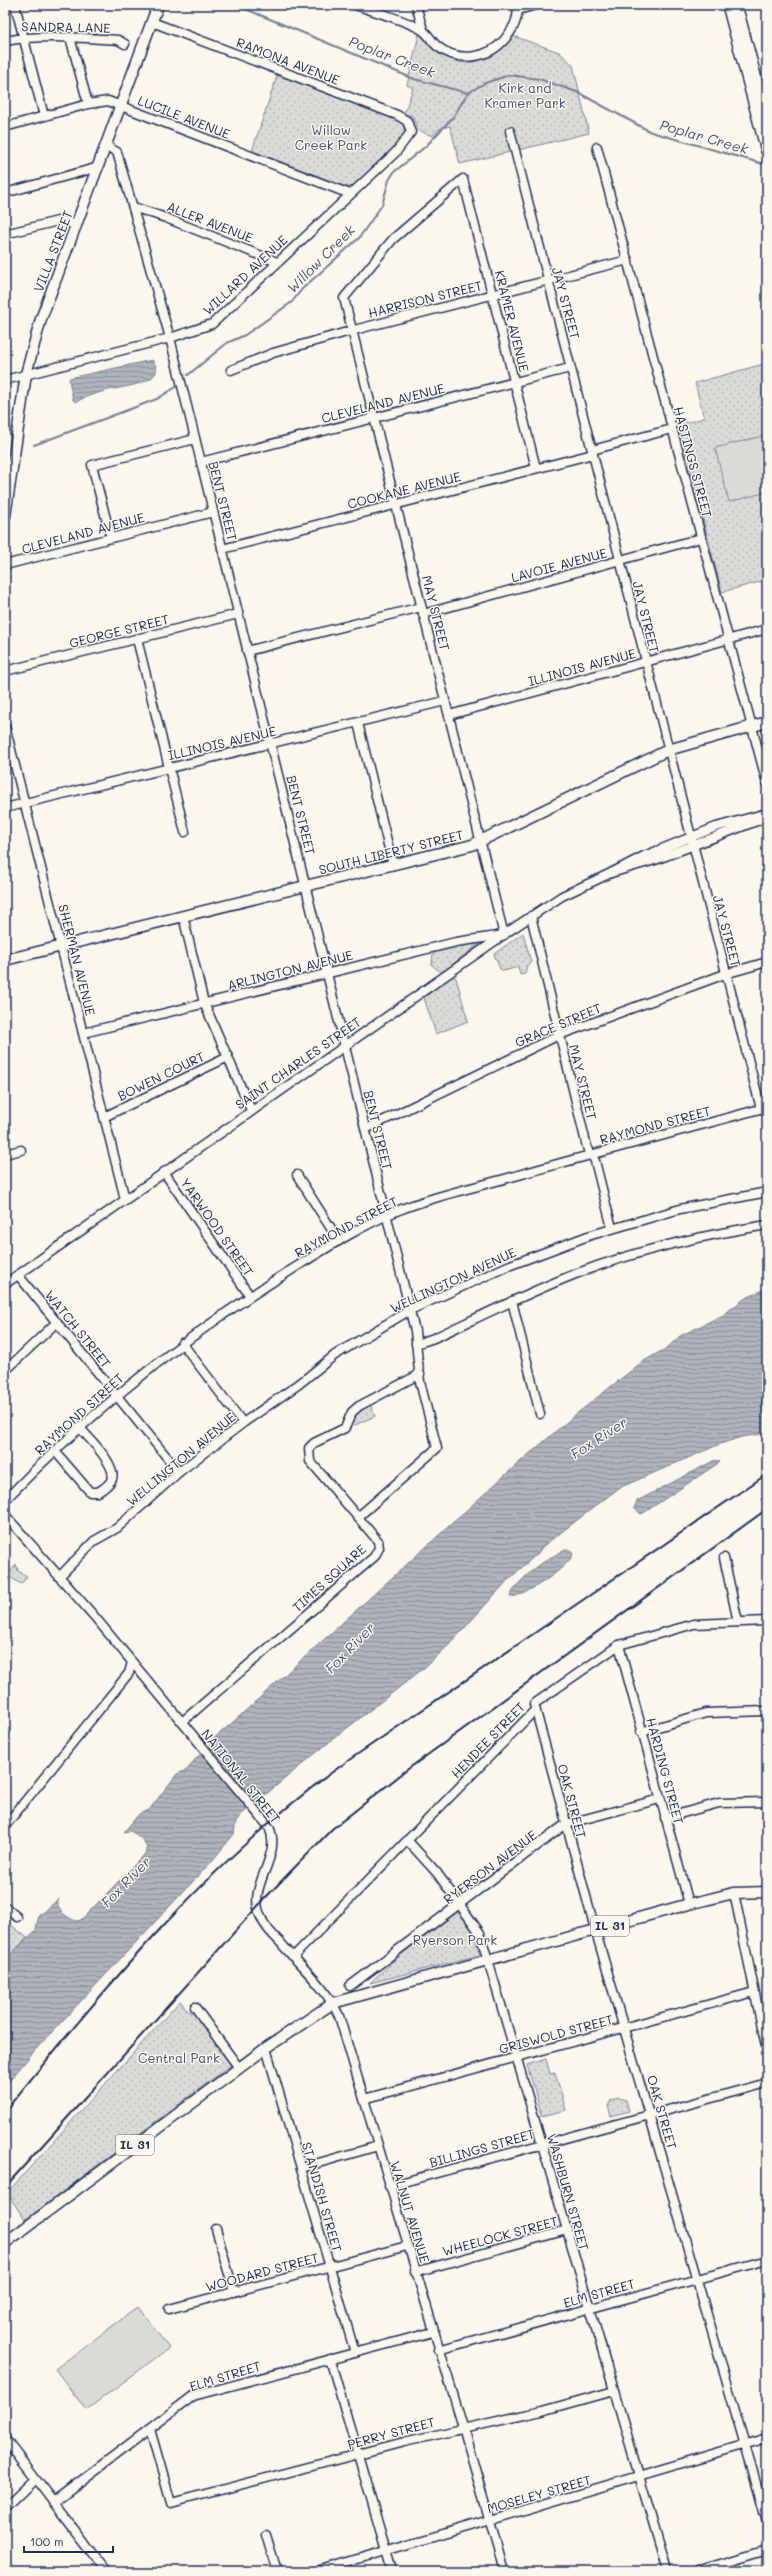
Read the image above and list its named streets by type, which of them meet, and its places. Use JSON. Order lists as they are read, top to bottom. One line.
{"streets":{"main road":["VILLA STREET","SOUTH LIBERTY STREET","IL 31"],"street":["SANDRA LANE","RAMONA AVENUE","LUCILE AVENUE","ALLER AVENUE","WILLARD AVENUE","HARRISON STREET","JAY STREET","KRAMER AVENUE","CLEVELAND AVENUE","HASTINGS STREET","COOKANE AVENUE","BENT STREET","LAVOIE AVENUE","MAY STREET","GEORGE STREET","ILLINOIS AVENUE","SHERMAN AVENUE","ARLINGTON AVENUE","GRACE STREET","SAINT CHARLES STREET","BOWEN COURT","RAYMOND STREET","YARWOOD STREET","WELLINGTON AVENUE","WATCH STREET","TIMES SQUARE","HENDEE STREET","HARDING STREET","NATIONAL STREET","OAK STREET","RYERSON AVENUE","GRISWOLD STREET","BILLINGS STREET","WASHBURN STREET","STANDISH STREET","WALNUT AVENUE","WHEELOCK STREET","WOODARD STREET","ELM STREET","PERRY STREET","MOSELEY STREET"]},"crossings":[["RAMONA AVENUE","VILLA STREET"],["RAMONA AVENUE","WILLARD AVENUE"],["LUCILE AVENUE","VILLA STREET"],["LUCILE AVENUE","WILLARD AVENUE"],["ALLER AVENUE","WILLARD AVENUE"],["ALLER AVENUE","BENT STREET"],["VILLA STREET","WILLARD AVENUE"],["VILLA STREET","BENT STREET"],["WILLARD AVENUE","BENT STREET"],["HARRISON STREET","JAY STREET"],["HARRISON STREET","KRAMER AVENUE"],["HARRISON STREET","HASTINGS STREET"],["HARRISON STREET","MAY STREET"],["JAY STREET","CLEVELAND AVENUE"],["JAY STREET","COOKANE AVENUE"],["JAY STREET","LAVOIE AVENUE"],["JAY STREET","ILLINOIS AVENUE"],["JAY STREET","SOUTH LIBERTY STREET"],["JAY STREET","GRACE STREET"],["JAY STREET","SAINT CHARLES STREET"],["JAY STREET","RAYMOND STREET"],["KRAMER AVENUE","CLEVELAND AVENUE"],["KRAMER AVENUE","COOKANE AVENUE"],["KRAMER AVENUE","MAY STREET"],["CLEVELAND AVENUE","BENT STREET"],["CLEVELAND AVENUE","MAY STREET"],["HASTINGS STREET","COOKANE AVENUE"],["HASTINGS STREET","LAVOIE AVENUE"],["HASTINGS STREET","ILLINOIS AVENUE"],["HASTINGS STREET","SOUTH LIBERTY STREET"],["COOKANE AVENUE","BENT STREET"],["COOKANE AVENUE","MAY STREET"],["BENT STREET","LAVOIE AVENUE"],["BENT STREET","GEORGE STREET"],["BENT STREET","ILLINOIS AVENUE"],["BENT STREET","SOUTH LIBERTY STREET"],["BENT STREET","ARLINGTON AVENUE"],["BENT STREET","GRACE STREET"],["BENT STREET","SAINT CHARLES STREET"],["BENT STREET","RAYMOND STREET"],["BENT STREET","WELLINGTON AVENUE"],["LAVOIE AVENUE","MAY STREET"],["MAY STREET","ILLINOIS AVENUE"],["MAY STREET","SOUTH LIBERTY STREET"],["MAY STREET","ARLINGTON AVENUE"],["MAY STREET","GRACE STREET"],["MAY STREET","SAINT CHARLES STREET"],["MAY STREET","RAYMOND STREET"],["MAY STREET","WELLINGTON AVENUE"],["ILLINOIS AVENUE","SHERMAN AVENUE"],["SOUTH LIBERTY STREET","SHERMAN AVENUE"],["SHERMAN AVENUE","ARLINGTON AVENUE"],["SHERMAN AVENUE","SAINT CHARLES STREET"],["SHERMAN AVENUE","BOWEN COURT"],["ARLINGTON AVENUE","SAINT CHARLES STREET"],["SAINT CHARLES STREET","YARWOOD STREET"],["SAINT CHARLES STREET","WATCH STREET"],["RAYMOND STREET","YARWOOD STREET"],["RAYMOND STREET","WATCH STREET"],["WELLINGTON AVENUE","WATCH STREET"],["WELLINGTON AVENUE","NATIONAL STREET"],["TIMES SQUARE","NATIONAL STREET"],["HENDEE STREET","HARDING STREET"],["HENDEE STREET","NATIONAL STREET"],["HENDEE STREET","OAK STREET"],["HENDEE STREET","WASHBURN STREET"],["HARDING STREET","RYERSON AVENUE"],["HARDING STREET","IL 31"],["NATIONAL STREET","IL 31"],["NATIONAL STREET","WALNUT AVENUE"],["OAK STREET","RYERSON AVENUE"],["OAK STREET","IL 31"],["OAK STREET","GRISWOLD STREET"],["OAK STREET","BILLINGS STREET"],["OAK STREET","ELM STREET"],["OAK STREET","MOSELEY STREET"],["RYERSON AVENUE","WASHBURN STREET"],["IL 31","WASHBURN STREET"],["IL 31","STANDISH STREET"],["IL 31","WALNUT AVENUE"],["GRISWOLD STREET","WASHBURN STREET"],["GRISWOLD STREET","WALNUT AVENUE"],["BILLINGS STREET","WASHBURN STREET"],["BILLINGS STREET","WALNUT AVENUE"],["WASHBURN STREET","WHEELOCK STREET"],["WASHBURN STREET","ELM STREET"],["WASHBURN STREET","PERRY STREET"],["WASHBURN STREET","MOSELEY STREET"],["STANDISH STREET","WOODARD STREET"],["STANDISH STREET","ELM STREET"],["WALNUT AVENUE","WHEELOCK STREET"],["WALNUT AVENUE","WOODARD STREET"],["WALNUT AVENUE","ELM STREET"],["WALNUT AVENUE","PERRY STREET"],["WALNUT AVENUE","MOSELEY STREET"],["ELM STREET","PERRY STREET"]],"water":["Poplar Creek","Willow Creek","Fox River"],"parks":["Kirk and Kramer Park","Willow Creek Park","Ryerson Park","Central Park"],"scale_bar":"100 m"}
